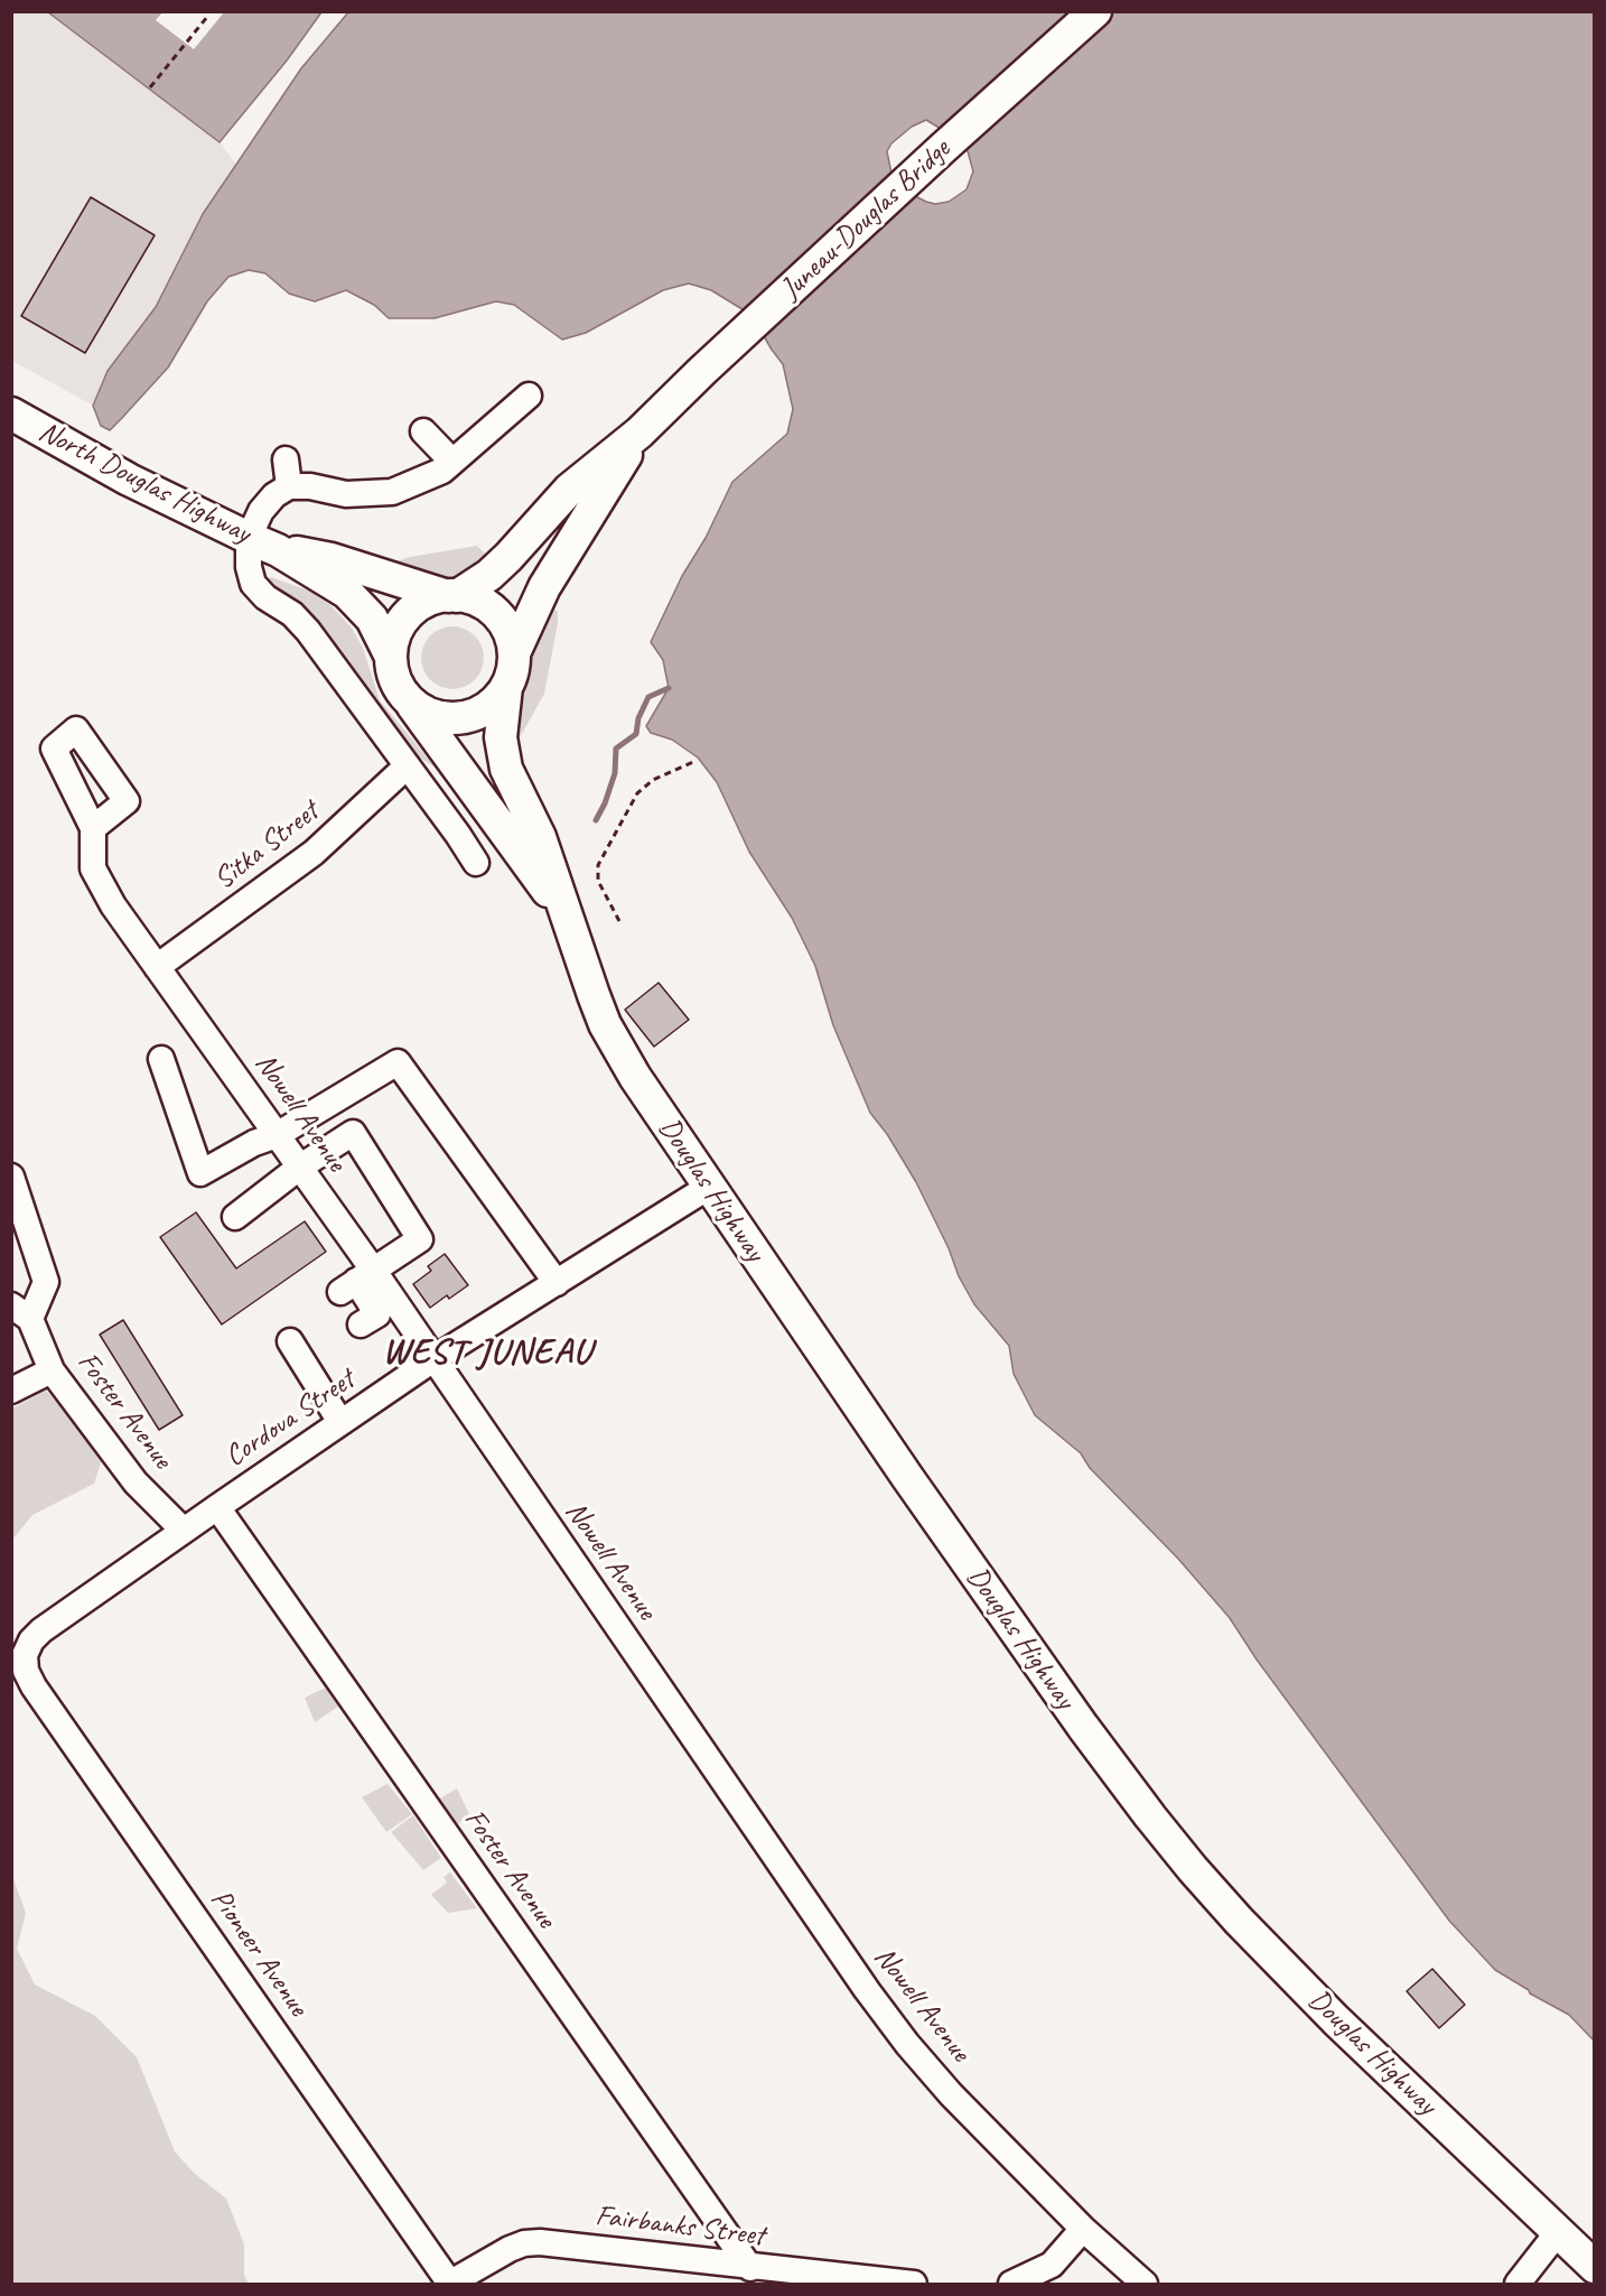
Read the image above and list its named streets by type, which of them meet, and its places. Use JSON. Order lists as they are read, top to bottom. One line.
{"streets":{"main road":["Juneau-Douglas Bridge","North Douglas Highway","Douglas Highway"],"street":["Sitka Street","Nowell Avenue","Foster Avenue","Cordova Street","Pioneer Avenue","Fairbanks Street"]},"crossings":[["Sitka Street","Nowell Avenue"],["Nowell Avenue","Cordova Street"],["Douglas Highway","Cordova Street"],["Foster Avenue","Cordova Street"],["Foster Avenue","Fairbanks Street"],["Cordova Street","Pioneer Avenue"],["Pioneer Avenue","Fairbanks Street"]],"districts":["WEST JUNEAU"]}
